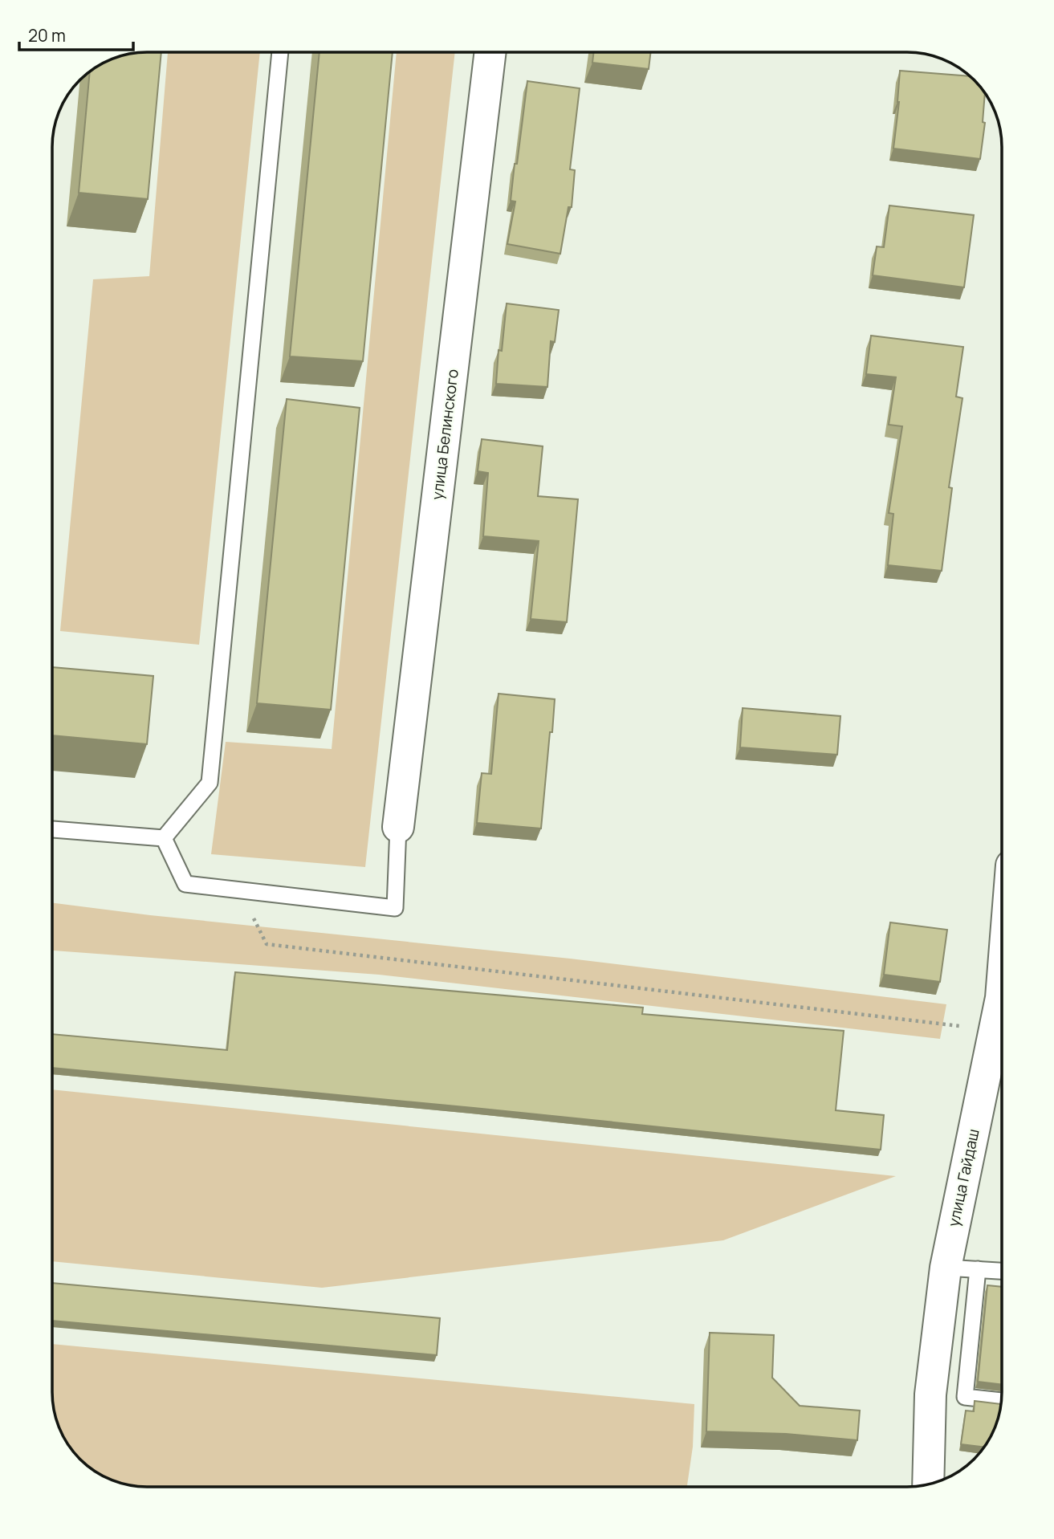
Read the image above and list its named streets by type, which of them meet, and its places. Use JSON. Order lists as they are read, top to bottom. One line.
{"streets":{"street":["улица Белинского","улица Гайдаш"]},"scale_bar":"20 m"}
